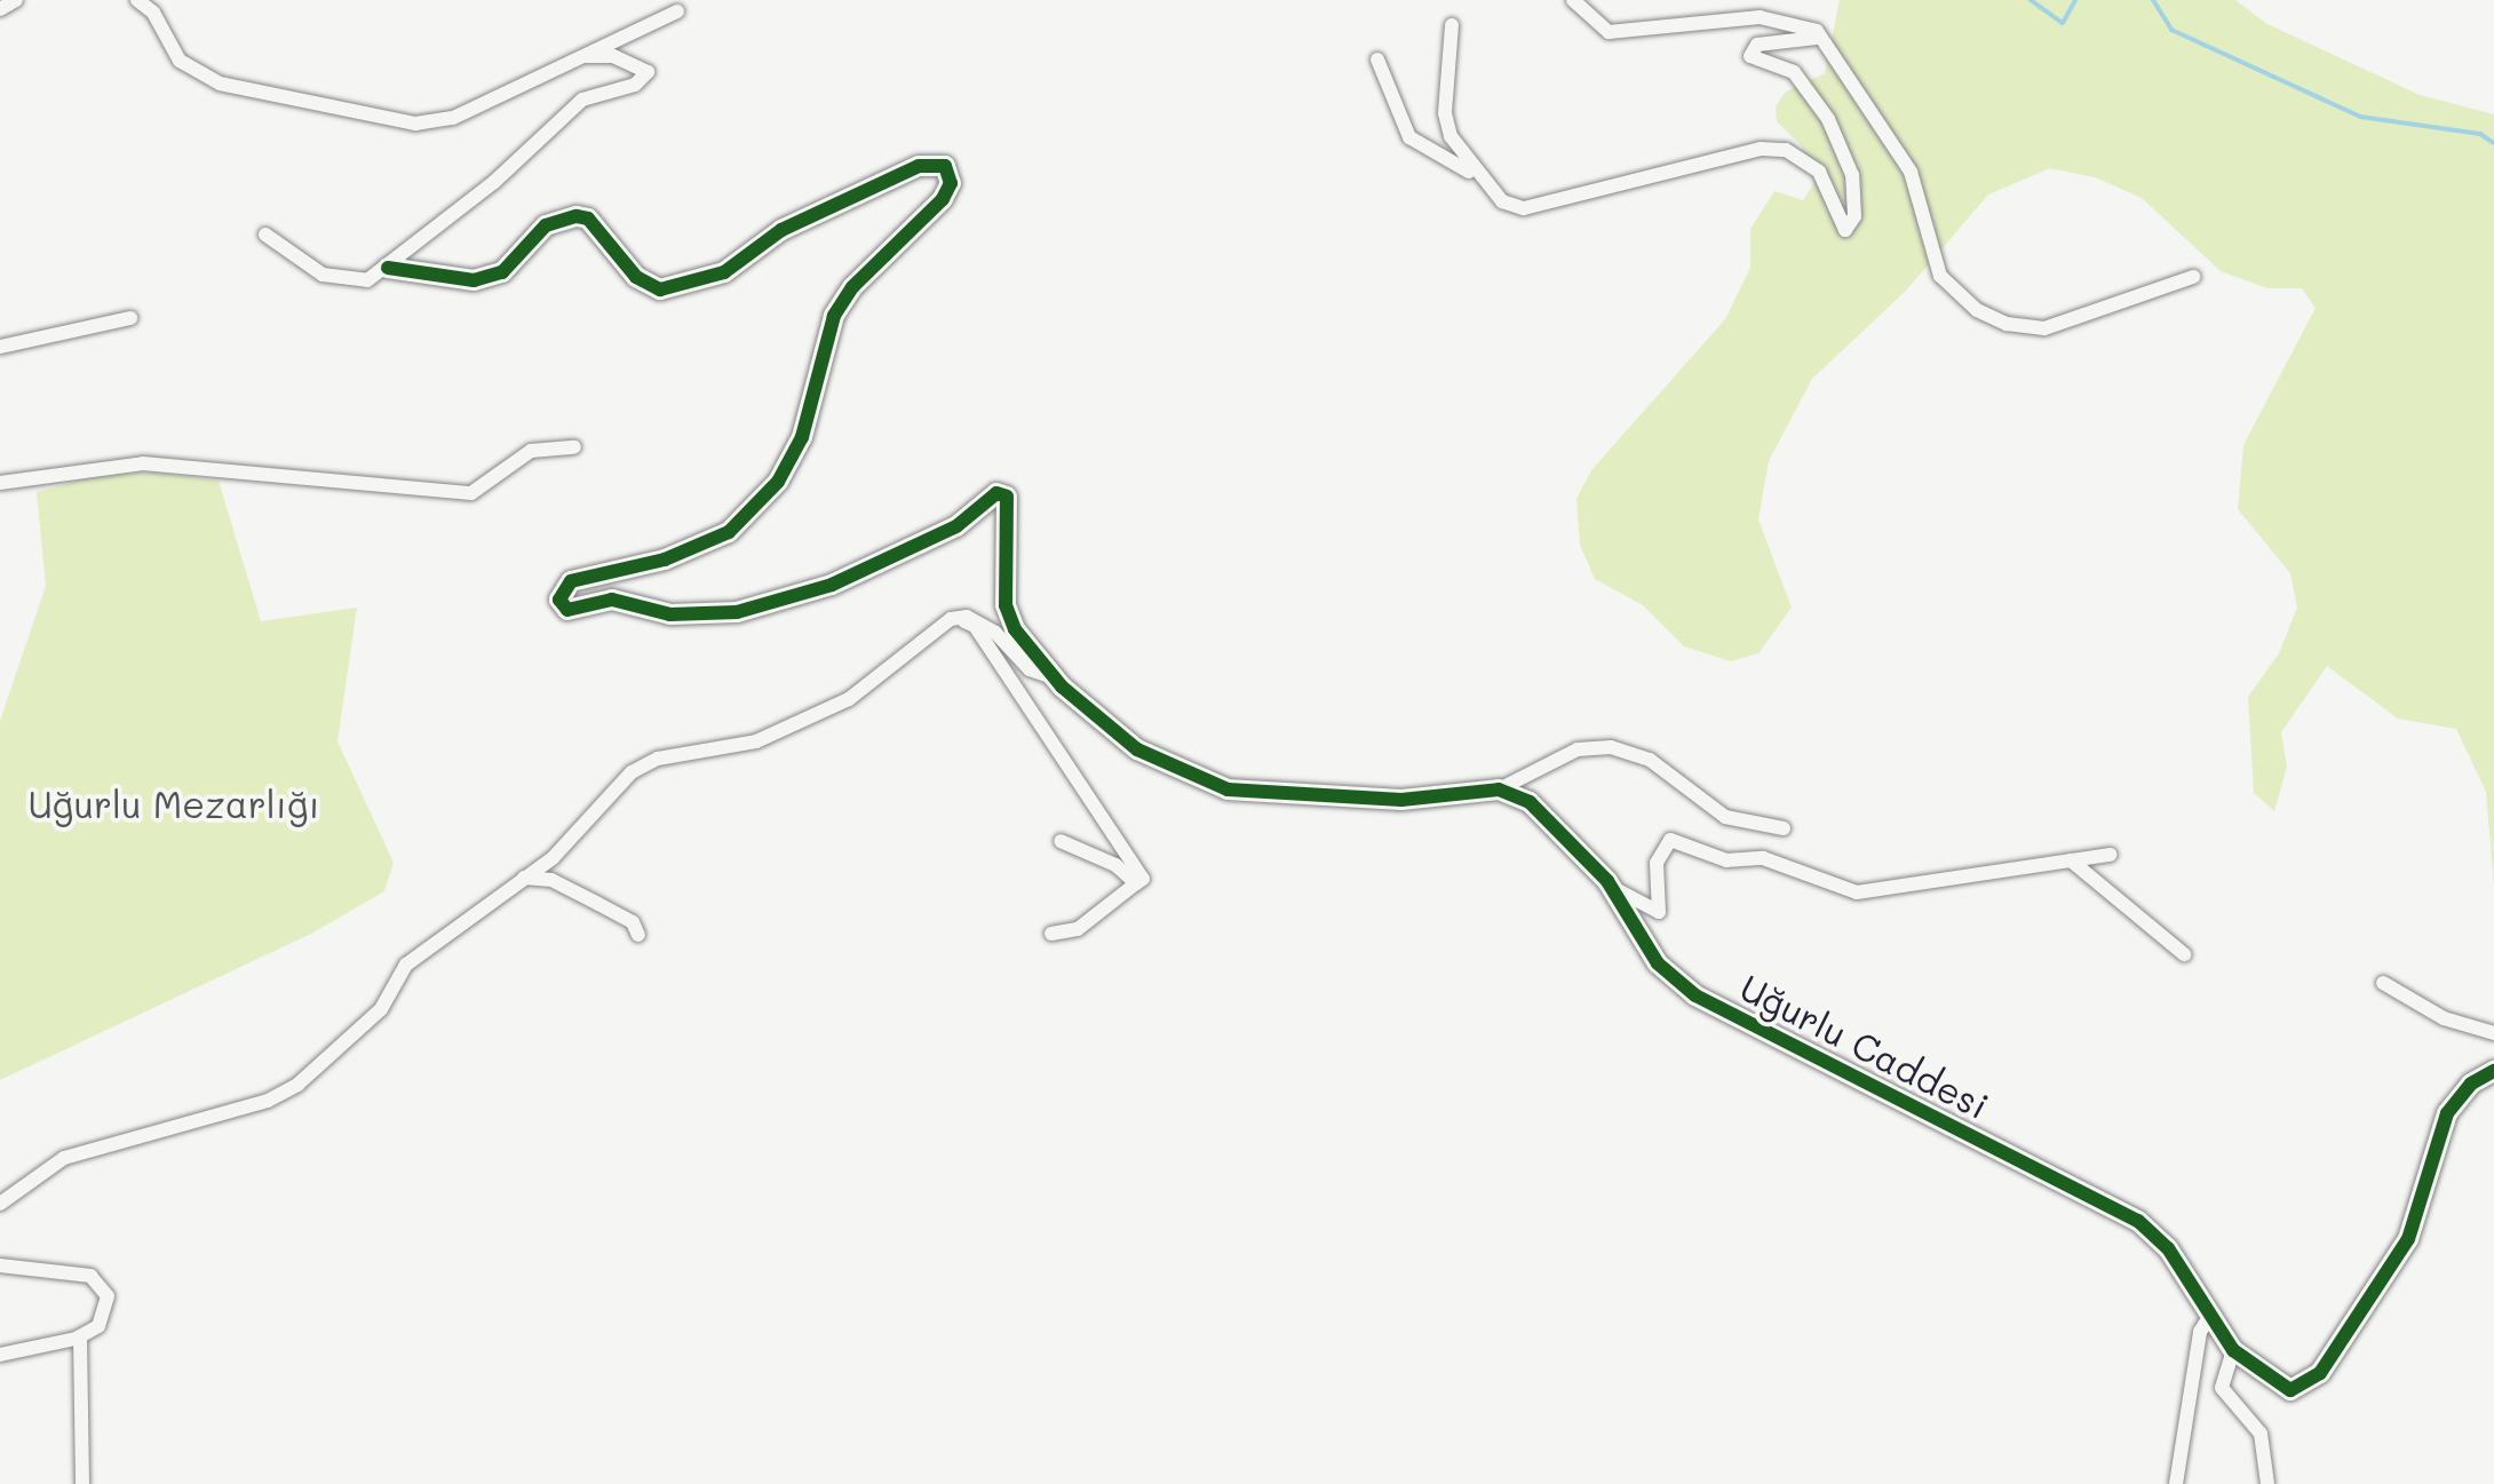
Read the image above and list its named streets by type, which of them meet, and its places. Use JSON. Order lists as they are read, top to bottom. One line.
{"streets":{"street":["Uğurlu Caddesi"]},"parks":["Uğurlu Mezarlığı"]}
